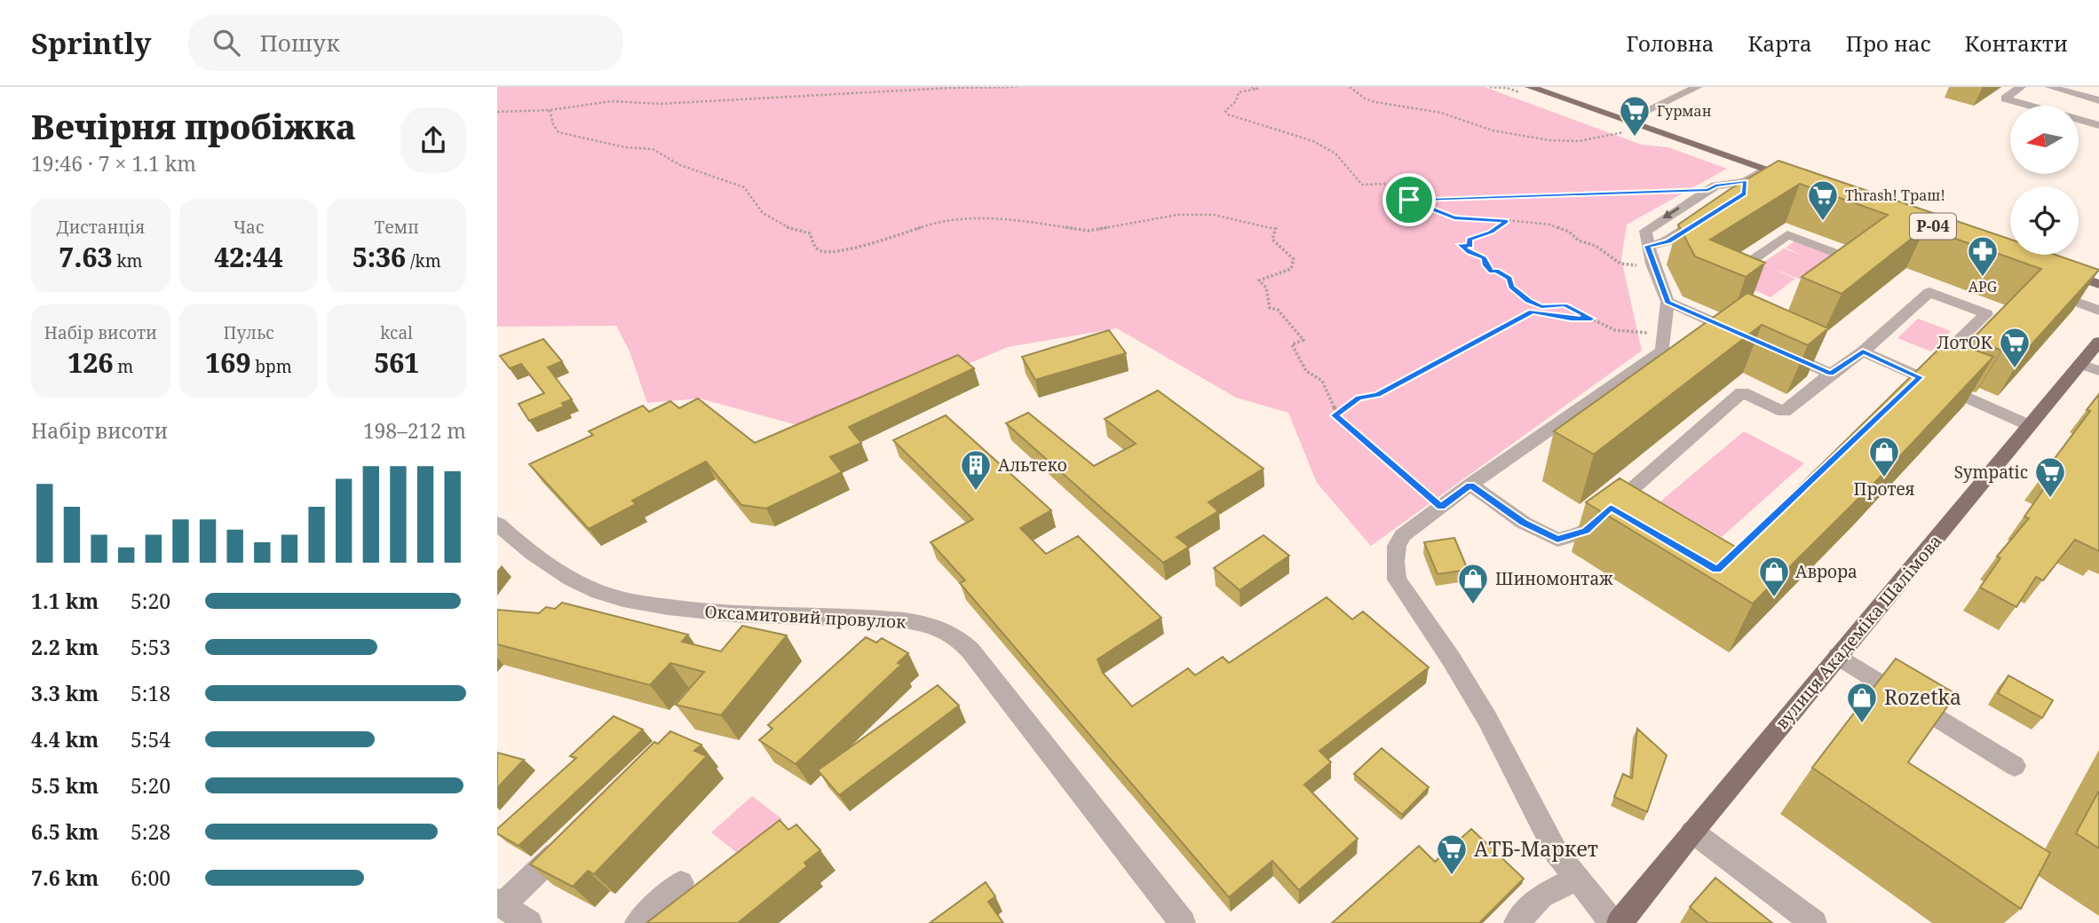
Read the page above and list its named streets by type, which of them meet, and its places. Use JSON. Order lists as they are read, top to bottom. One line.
{"streets":{"main road":["вулиця Академіка Шалімова"],"street":["Оксамитовий провулок"]},"places":{"supermarket":["Гурман","Thrash! Траш!","ЛотОК","Sympatic","АТБ-Маркет"],"pharmacy":["APG"],"shop":["Протея","Аврора","Шиномонтаж","Rozetka"],"building":["Альтеко"]},"north":"left","page":{"header":"Sprintly","search":"Пошук","nav":["Головна","Карта","Про нас","Контакти"],"heading":["Вечірня пробіжка","19:46 · 7 × 1.1 km"],"stats":[["Дистанція","7.63 km"],["Час","42:44"],["Темп","5:36 /km"],["Набір висоти","126 m"],["Пульс","169 bpm"],["kcal","561"]],"chart":["Набір висоти","198–212 m"],"list":[{"name":"1.1 km","note":"5:20"},{"name":"2.2 km","note":"5:53"},{"name":"3.3 km","note":"5:18"},{"name":"4.4 km","note":"5:54"},{"name":"5.5 km","note":"5:20"},{"name":"6.5 km","note":"5:28"},{"name":"7.6 km","note":"6:00"}]}}
